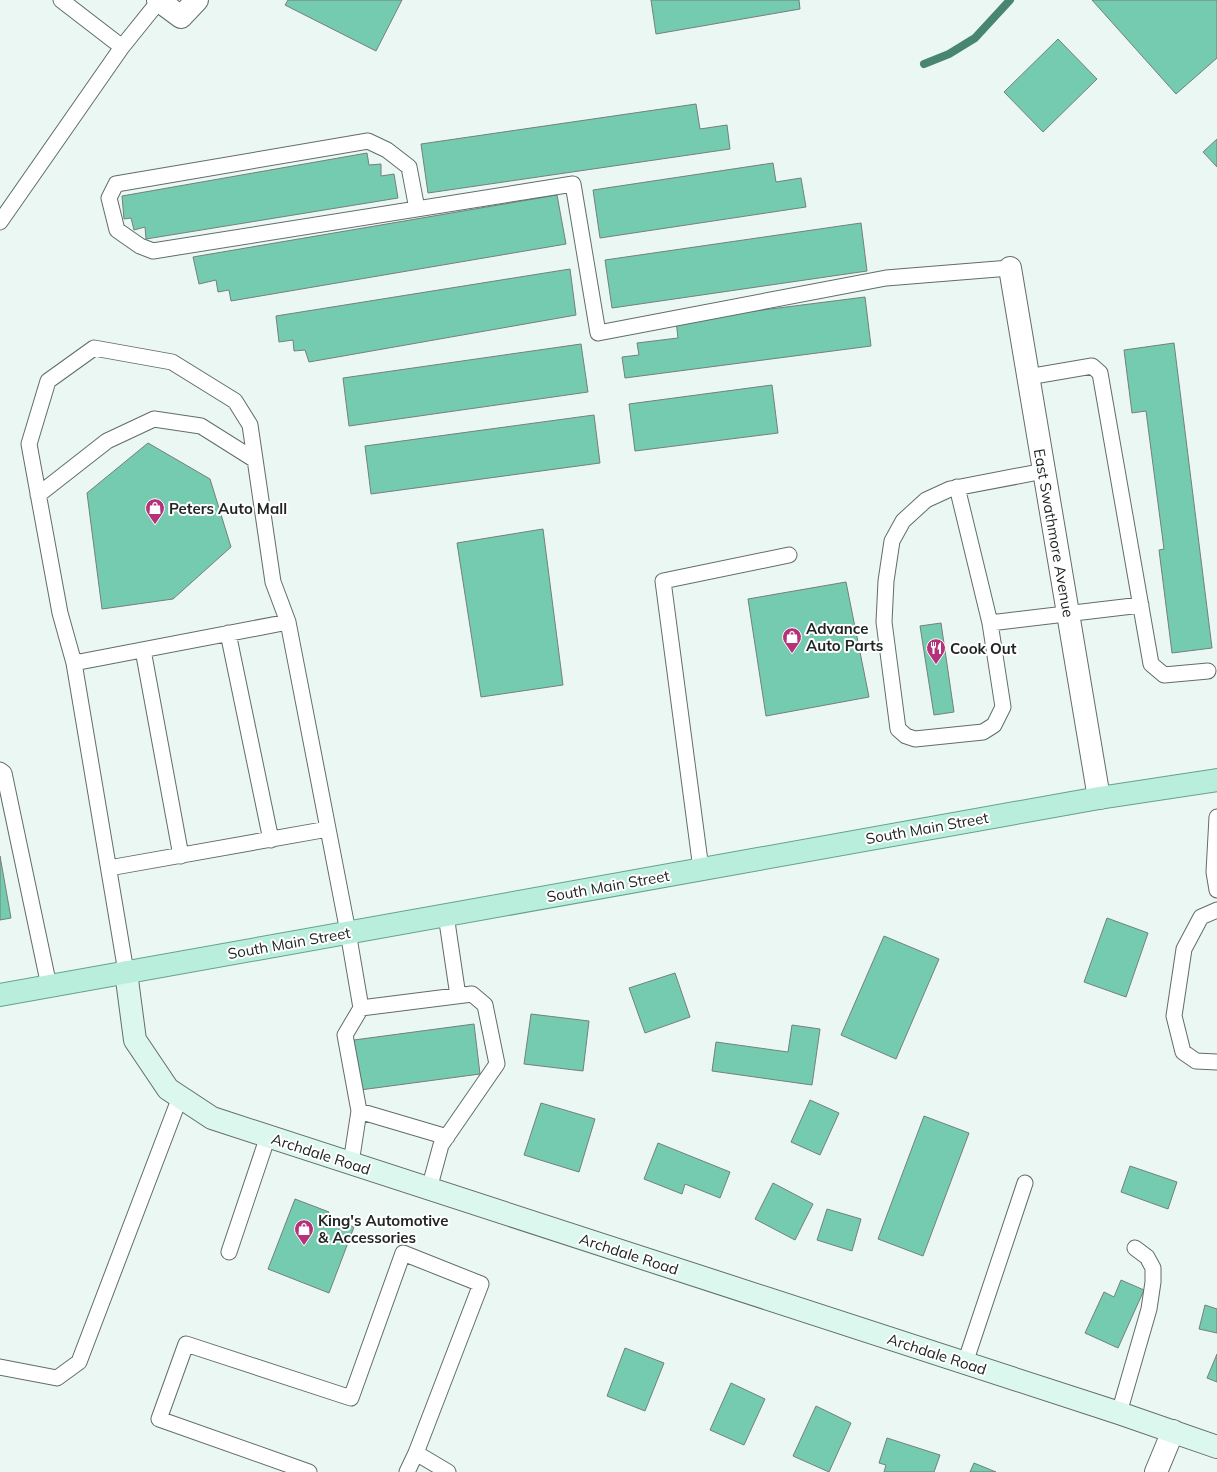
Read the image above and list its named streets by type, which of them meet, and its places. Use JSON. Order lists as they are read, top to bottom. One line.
{"streets":{"main road":["South Main Street","Archdale Road"],"street":["East Swathmore Avenue"]},"crossings":[["East Swathmore Avenue","South Main Street"],["South Main Street","Archdale Road"]],"places":{"shop":["Peters Auto Mall","Advance Auto Parts","King's Automotive & Accessories"],"restaurant":["Cook Out"]}}
